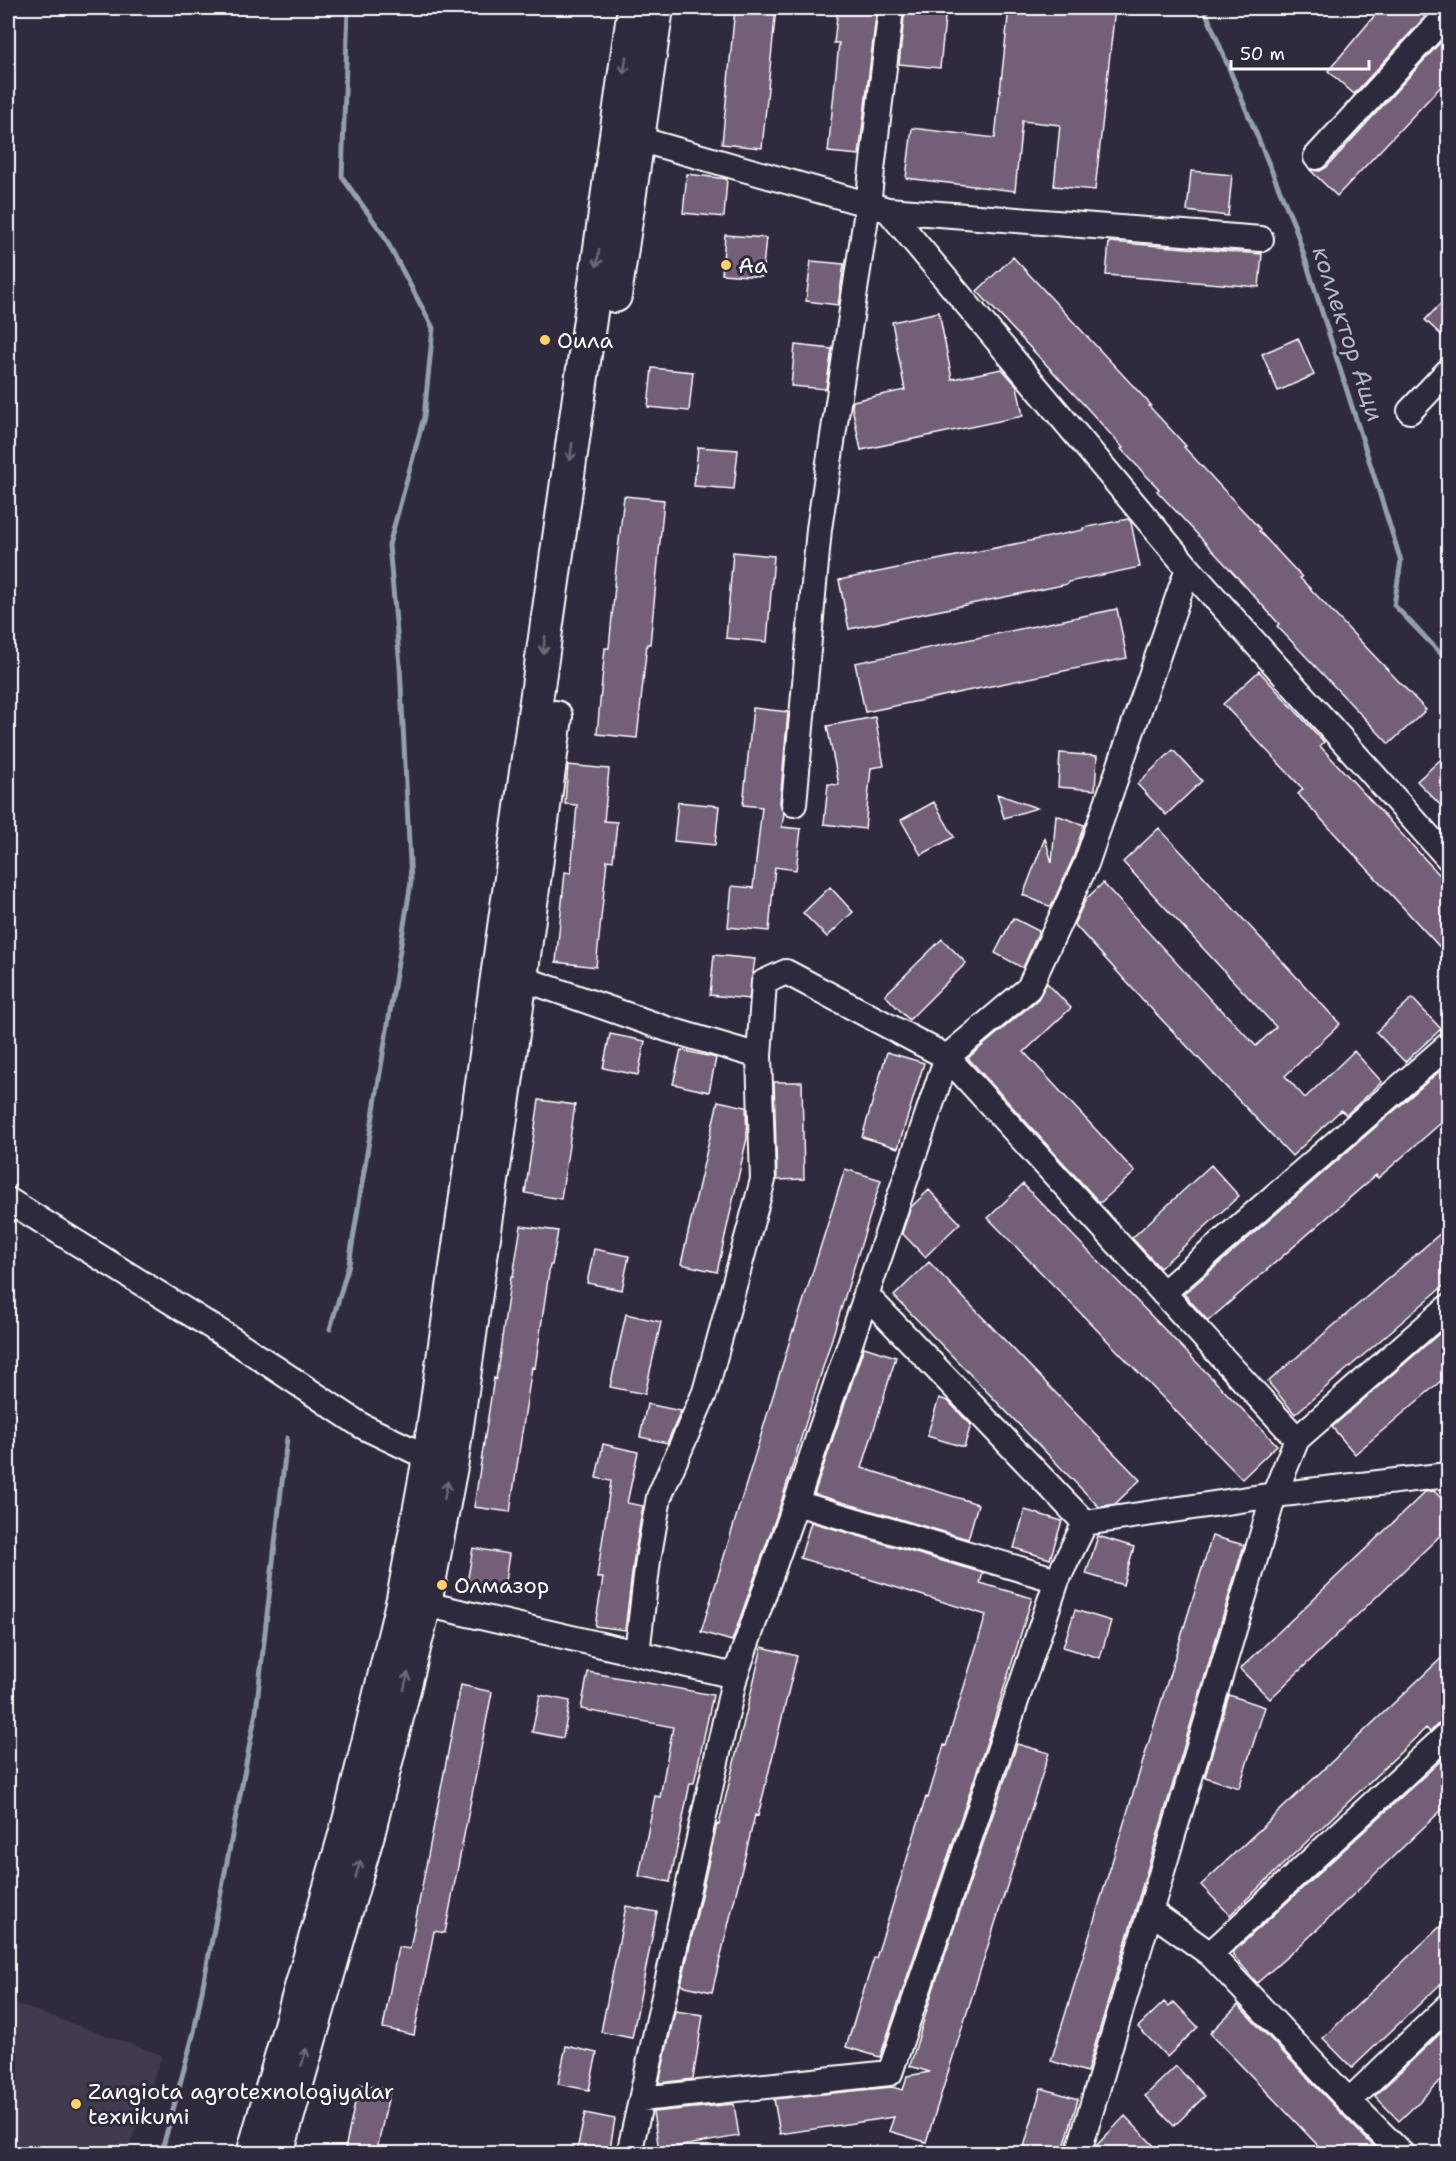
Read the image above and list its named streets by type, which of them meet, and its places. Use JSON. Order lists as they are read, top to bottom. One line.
{"water":["коллектор Ащи"],"places":["Аа","Оила","Олмазор","Zangiota agrotexnologiyalar texnikumi"],"scale_bar":"50 m"}
